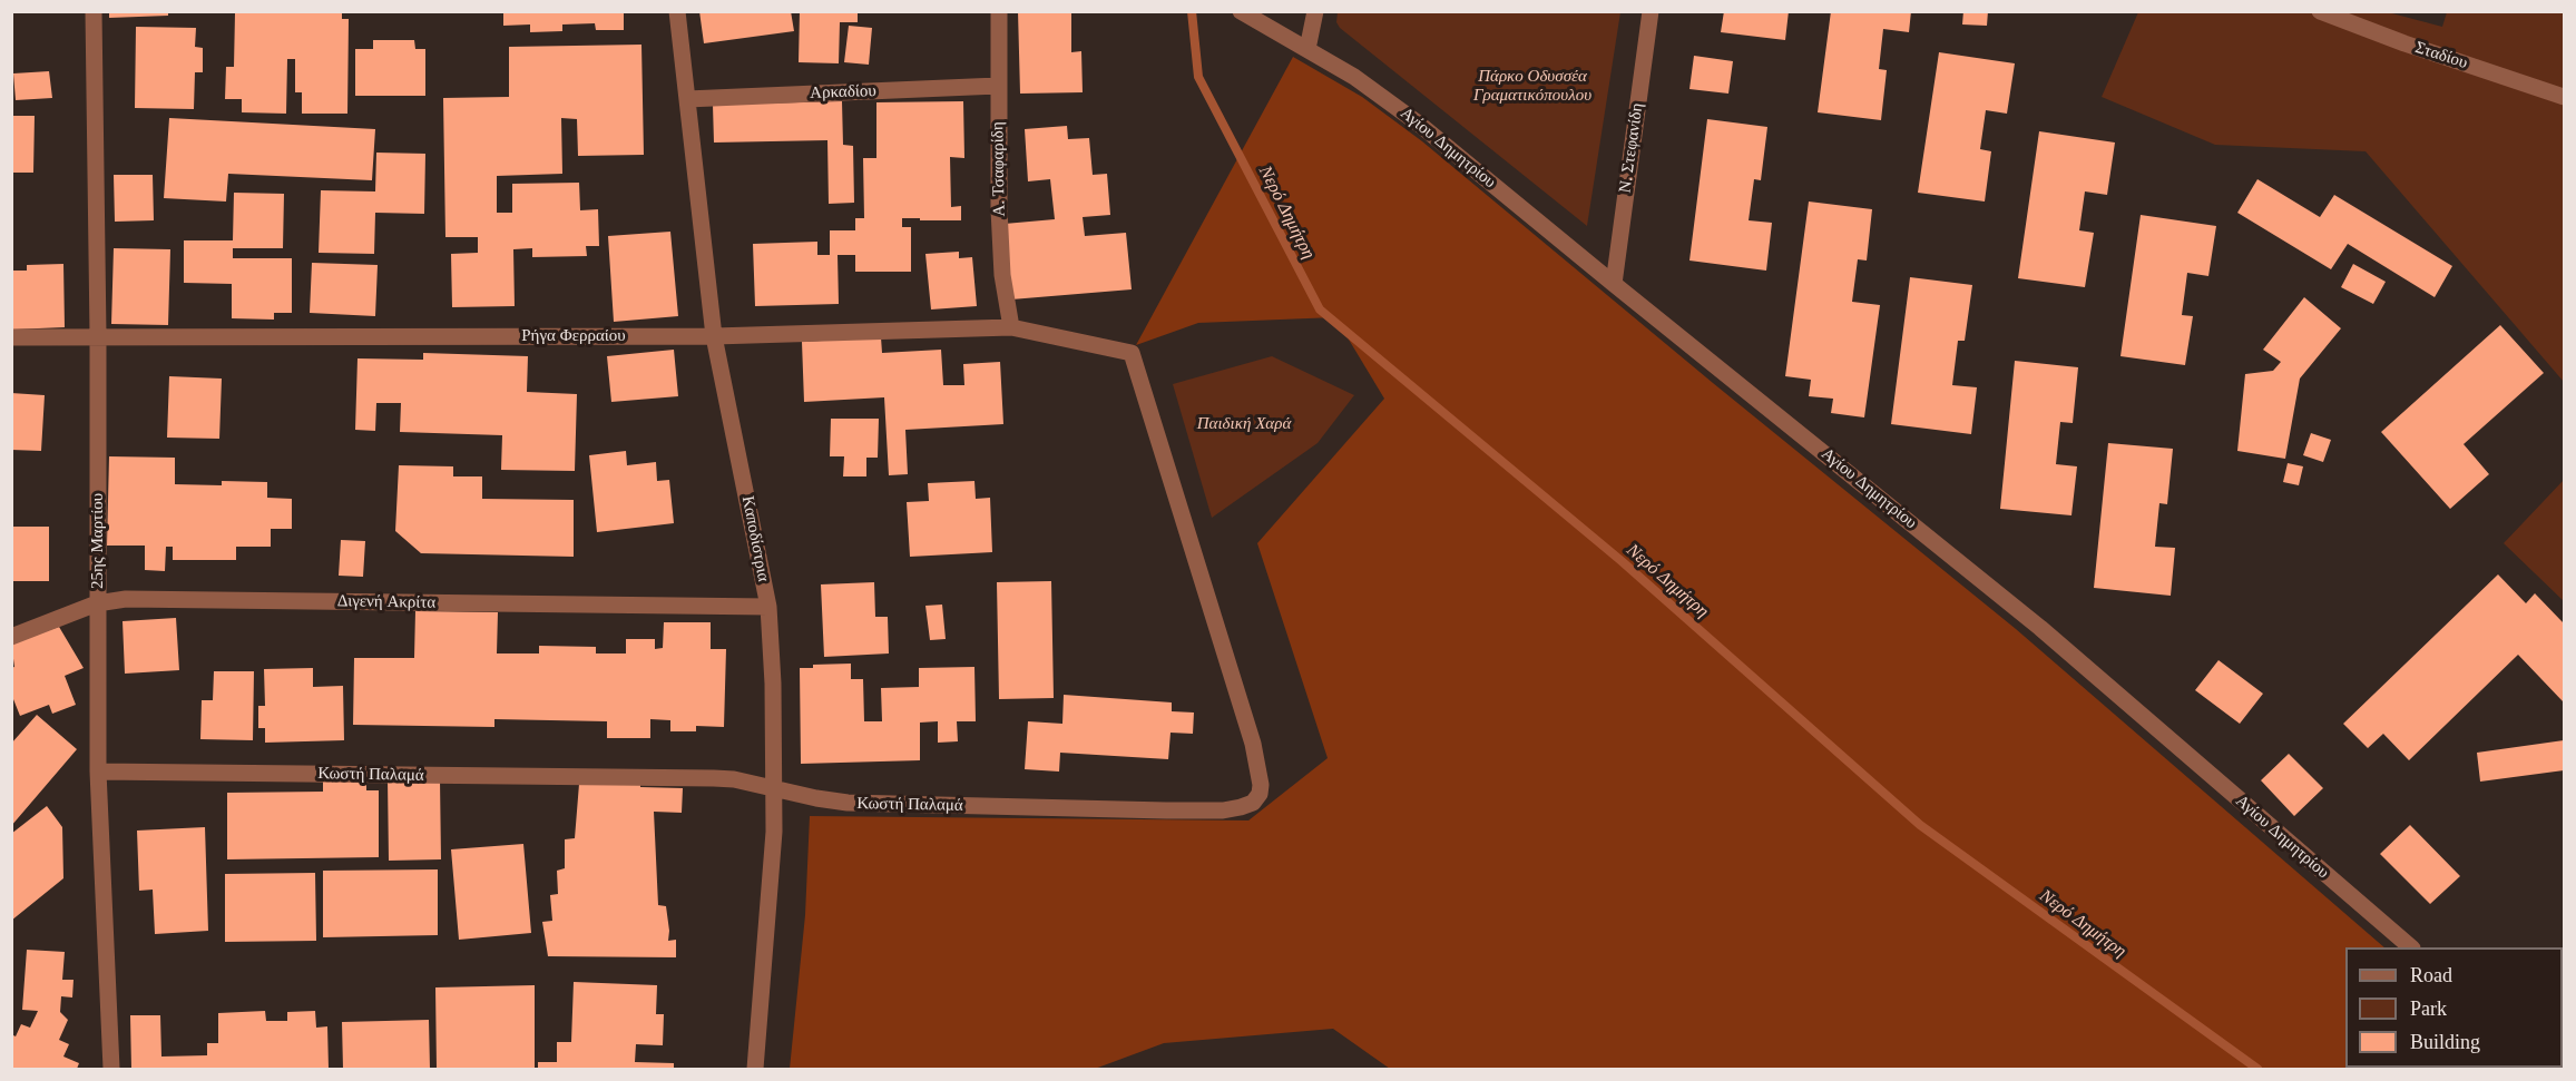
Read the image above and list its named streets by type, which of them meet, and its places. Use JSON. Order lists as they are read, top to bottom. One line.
{"streets":{"street":["Σταδίου","Αρκαδίου","Αγίου Δημητρίου","Ν. Στεφανίδη","Α. Τσαφαρίδη","Ρήγα Φερραίου","Καποδίστρια","25ης Μαρτίου","Διγενή Ακρίτα","Κωστή Παλαμά"]},"crossings":[["Αρκαδίου","Α. Τσαφαρίδη"],["Αρκαδίου","Καποδίστρια"],["Αγίου Δημητρίου","Ν. Στεφανίδη"],["Α. Τσαφαρίδη","Ρήγα Φερραίου"],["Ρήγα Φερραίου","Καποδίστρια"],["Ρήγα Φερραίου","25ης Μαρτίου"],["Ρήγα Φερραίου","Κωστή Παλαμά"],["Καποδίστρια","Διγενή Ακρίτα"],["Καποδίστρια","Κωστή Παλαμά"],["25ης Μαρτίου","Διγενή Ακρίτα"],["25ης Μαρτίου","Κωστή Παλαμά"]],"water":["Νερό Δημήτρη"],"parks":["Πάρκο Οδυσσέα Γραματικόπουλου","Παιδική Χαρά"],"legend":["Road","Park","Building"]}
